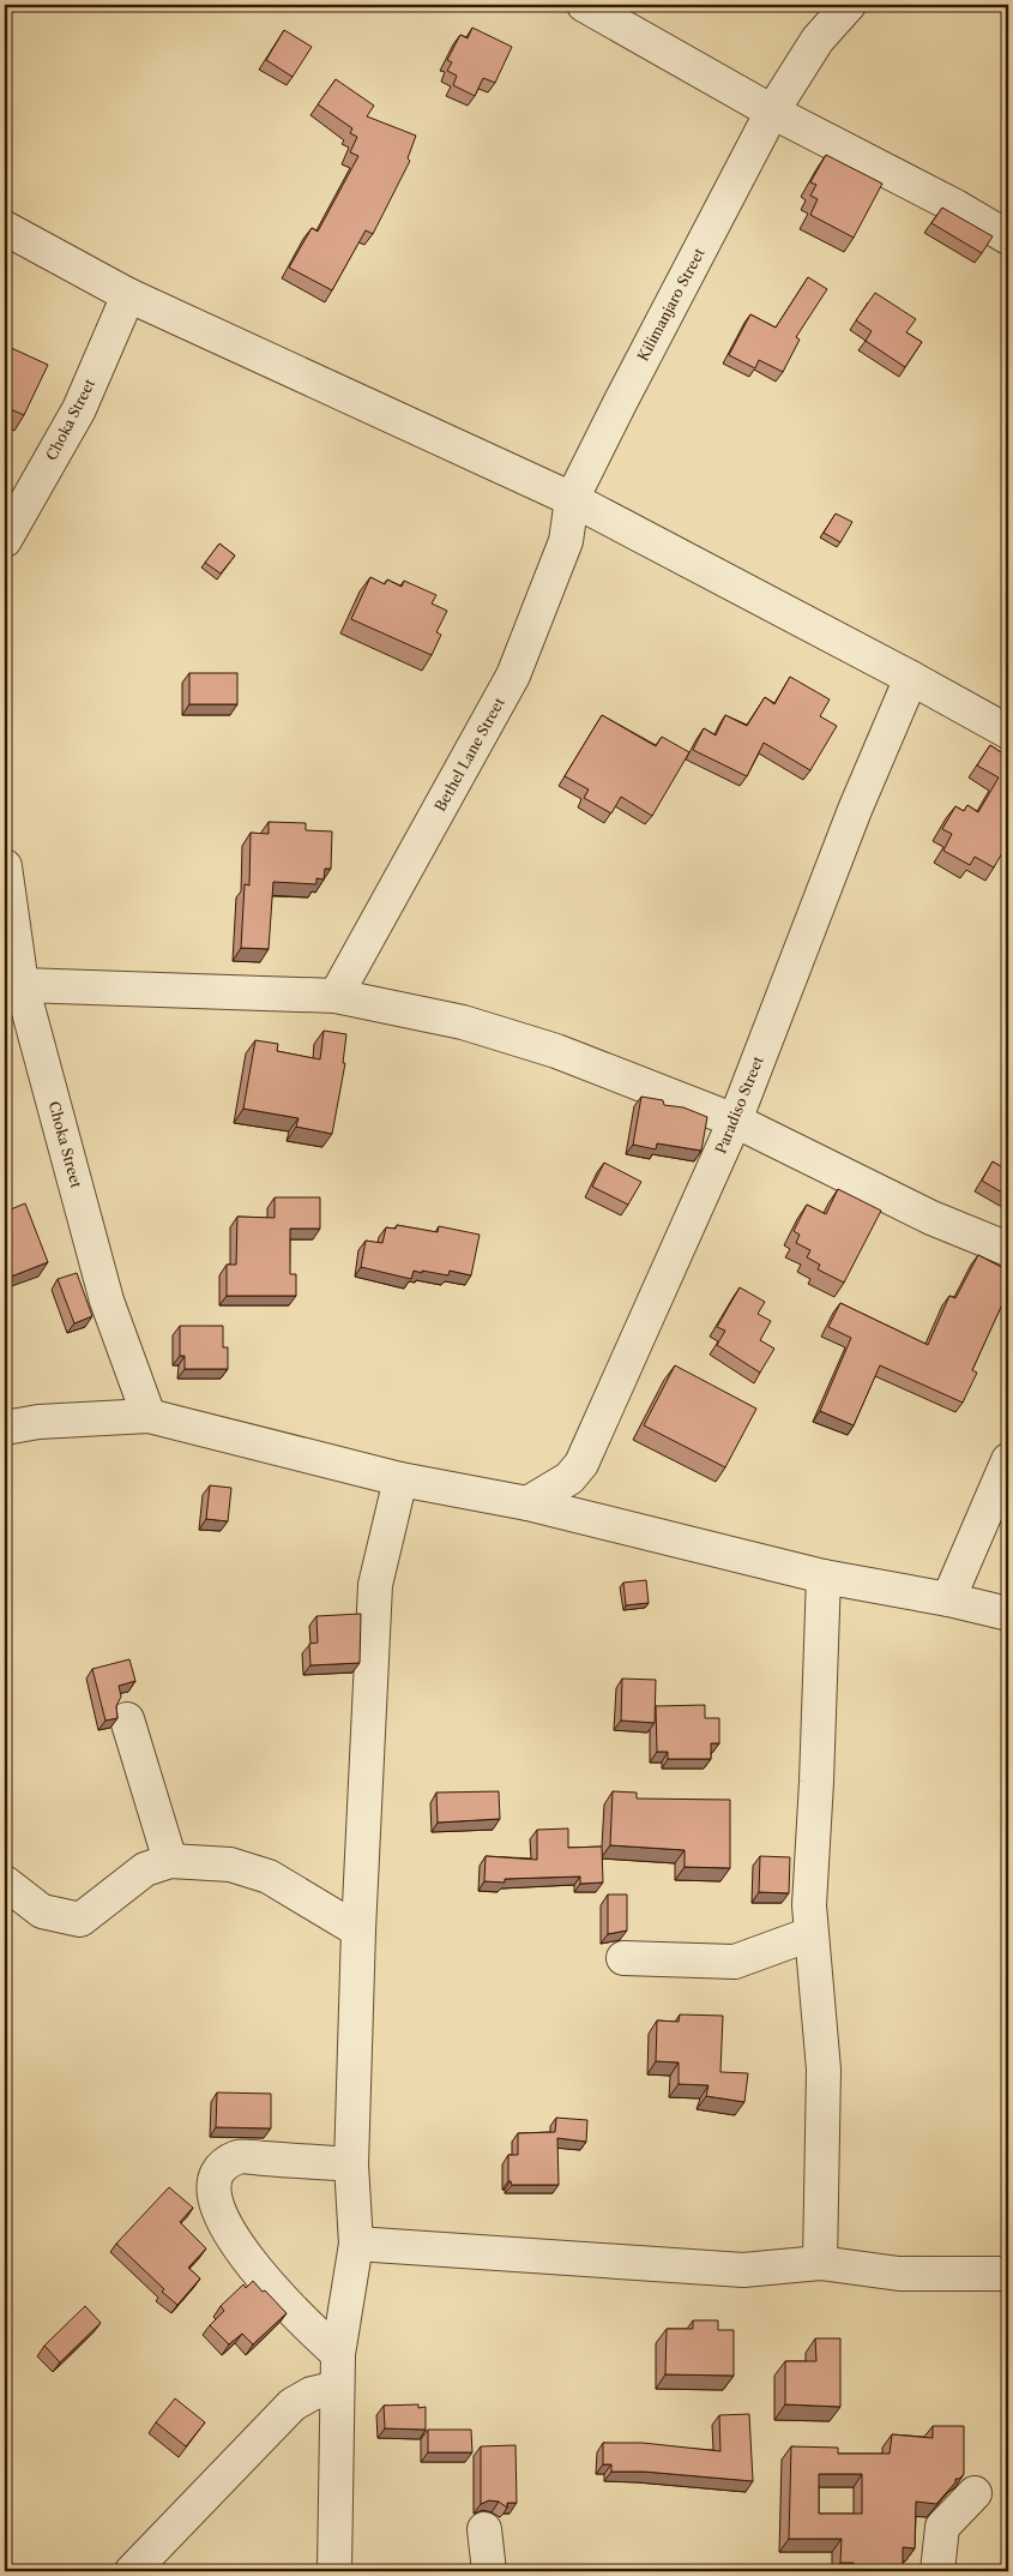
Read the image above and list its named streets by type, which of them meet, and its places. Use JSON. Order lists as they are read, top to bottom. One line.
{"streets":{"street":["Kilimanjaro Street","Choka Street","Bethel Lane Street","Paradiso Street"]},"crossings":[["Kilimanjaro Street","Bethel Lane Street"]]}
